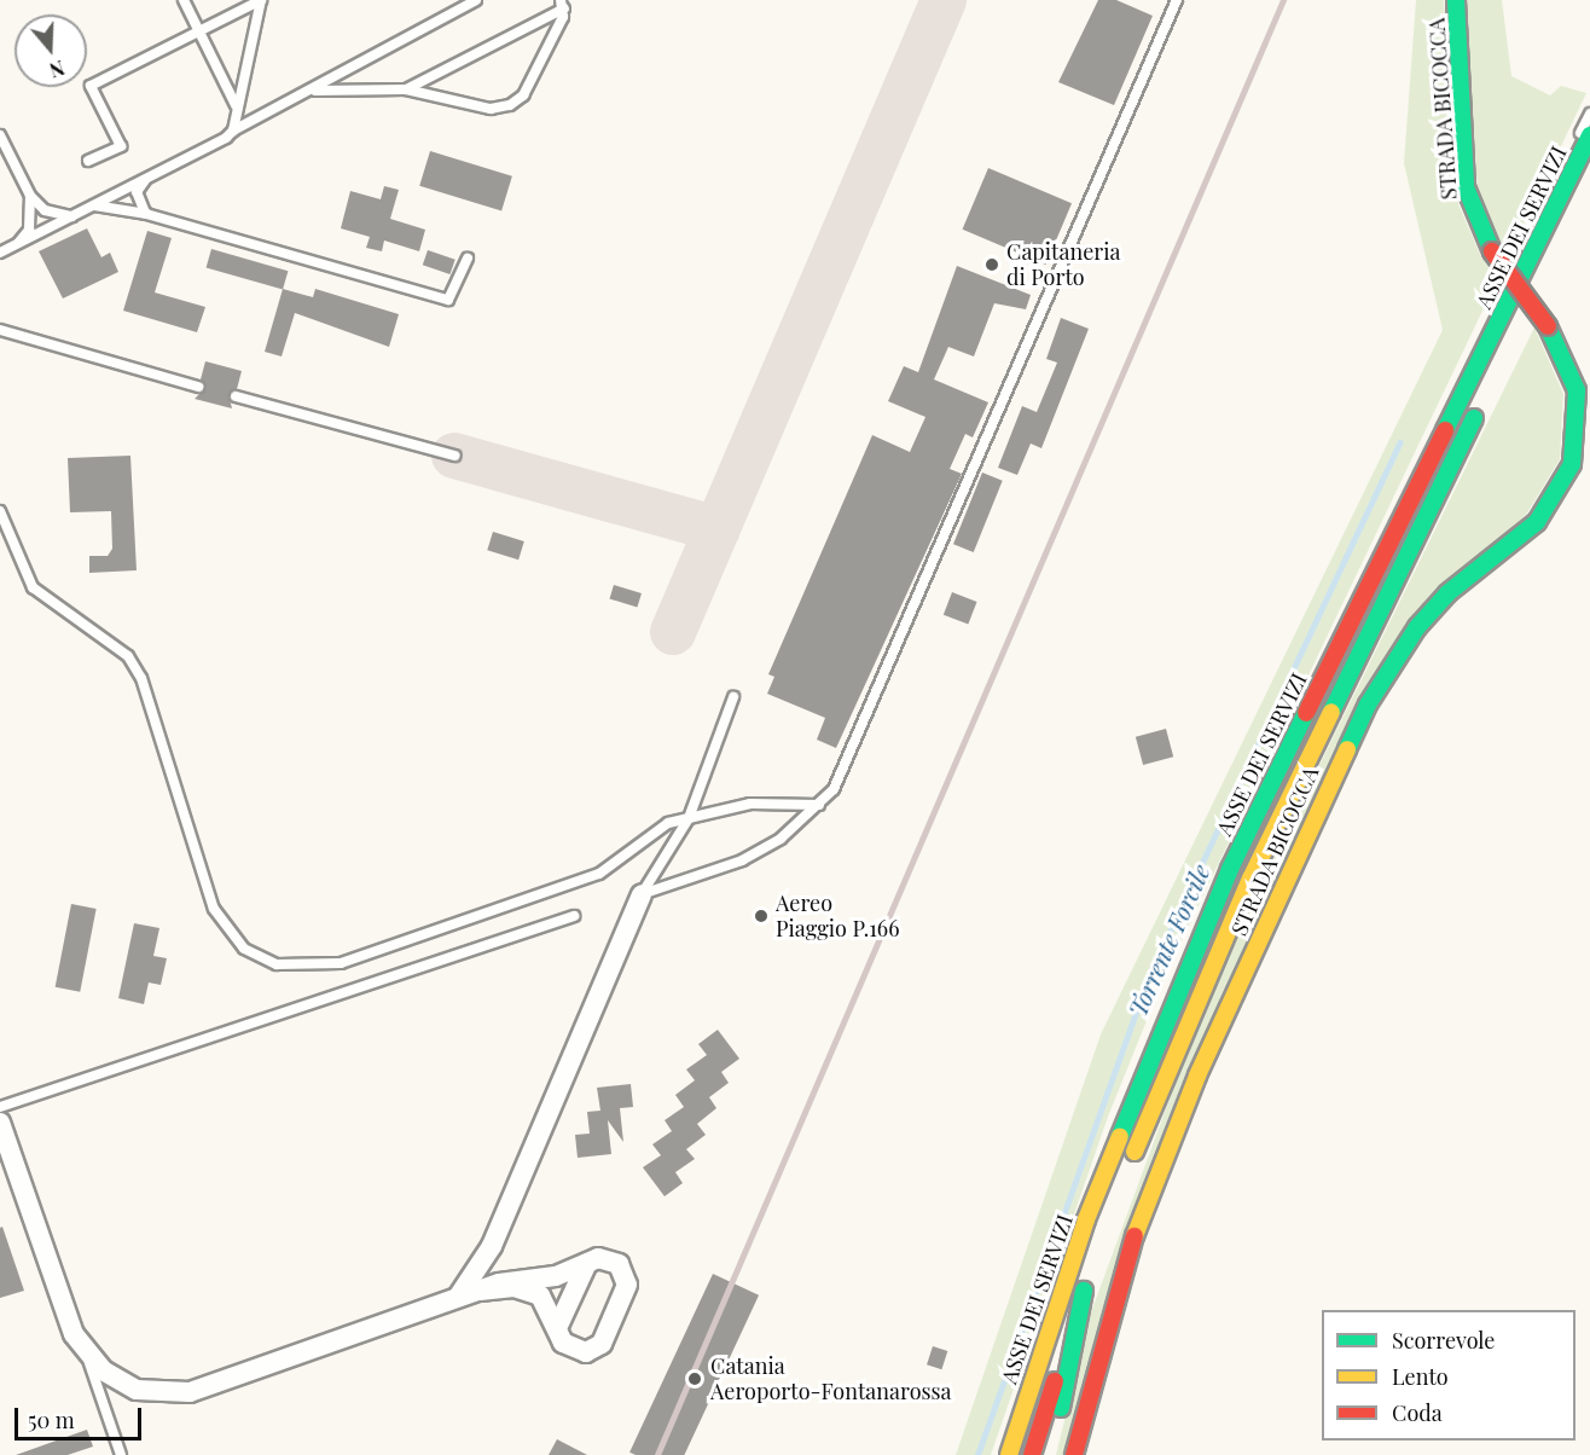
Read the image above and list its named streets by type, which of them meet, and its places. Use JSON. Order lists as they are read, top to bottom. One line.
{"streets":{"main road":["STRADA BICOCCA","ASSE DEI SERVIZI"]},"water":["Torrente Forcile"],"places":["Capitaneria di Porto","Aereo Piaggio P.166","Catania Aeroporto-Fontanarossa"],"legend":["Scorrevole","Lento","Coda"],"scale_bar":"50 m","north":"bottom"}
